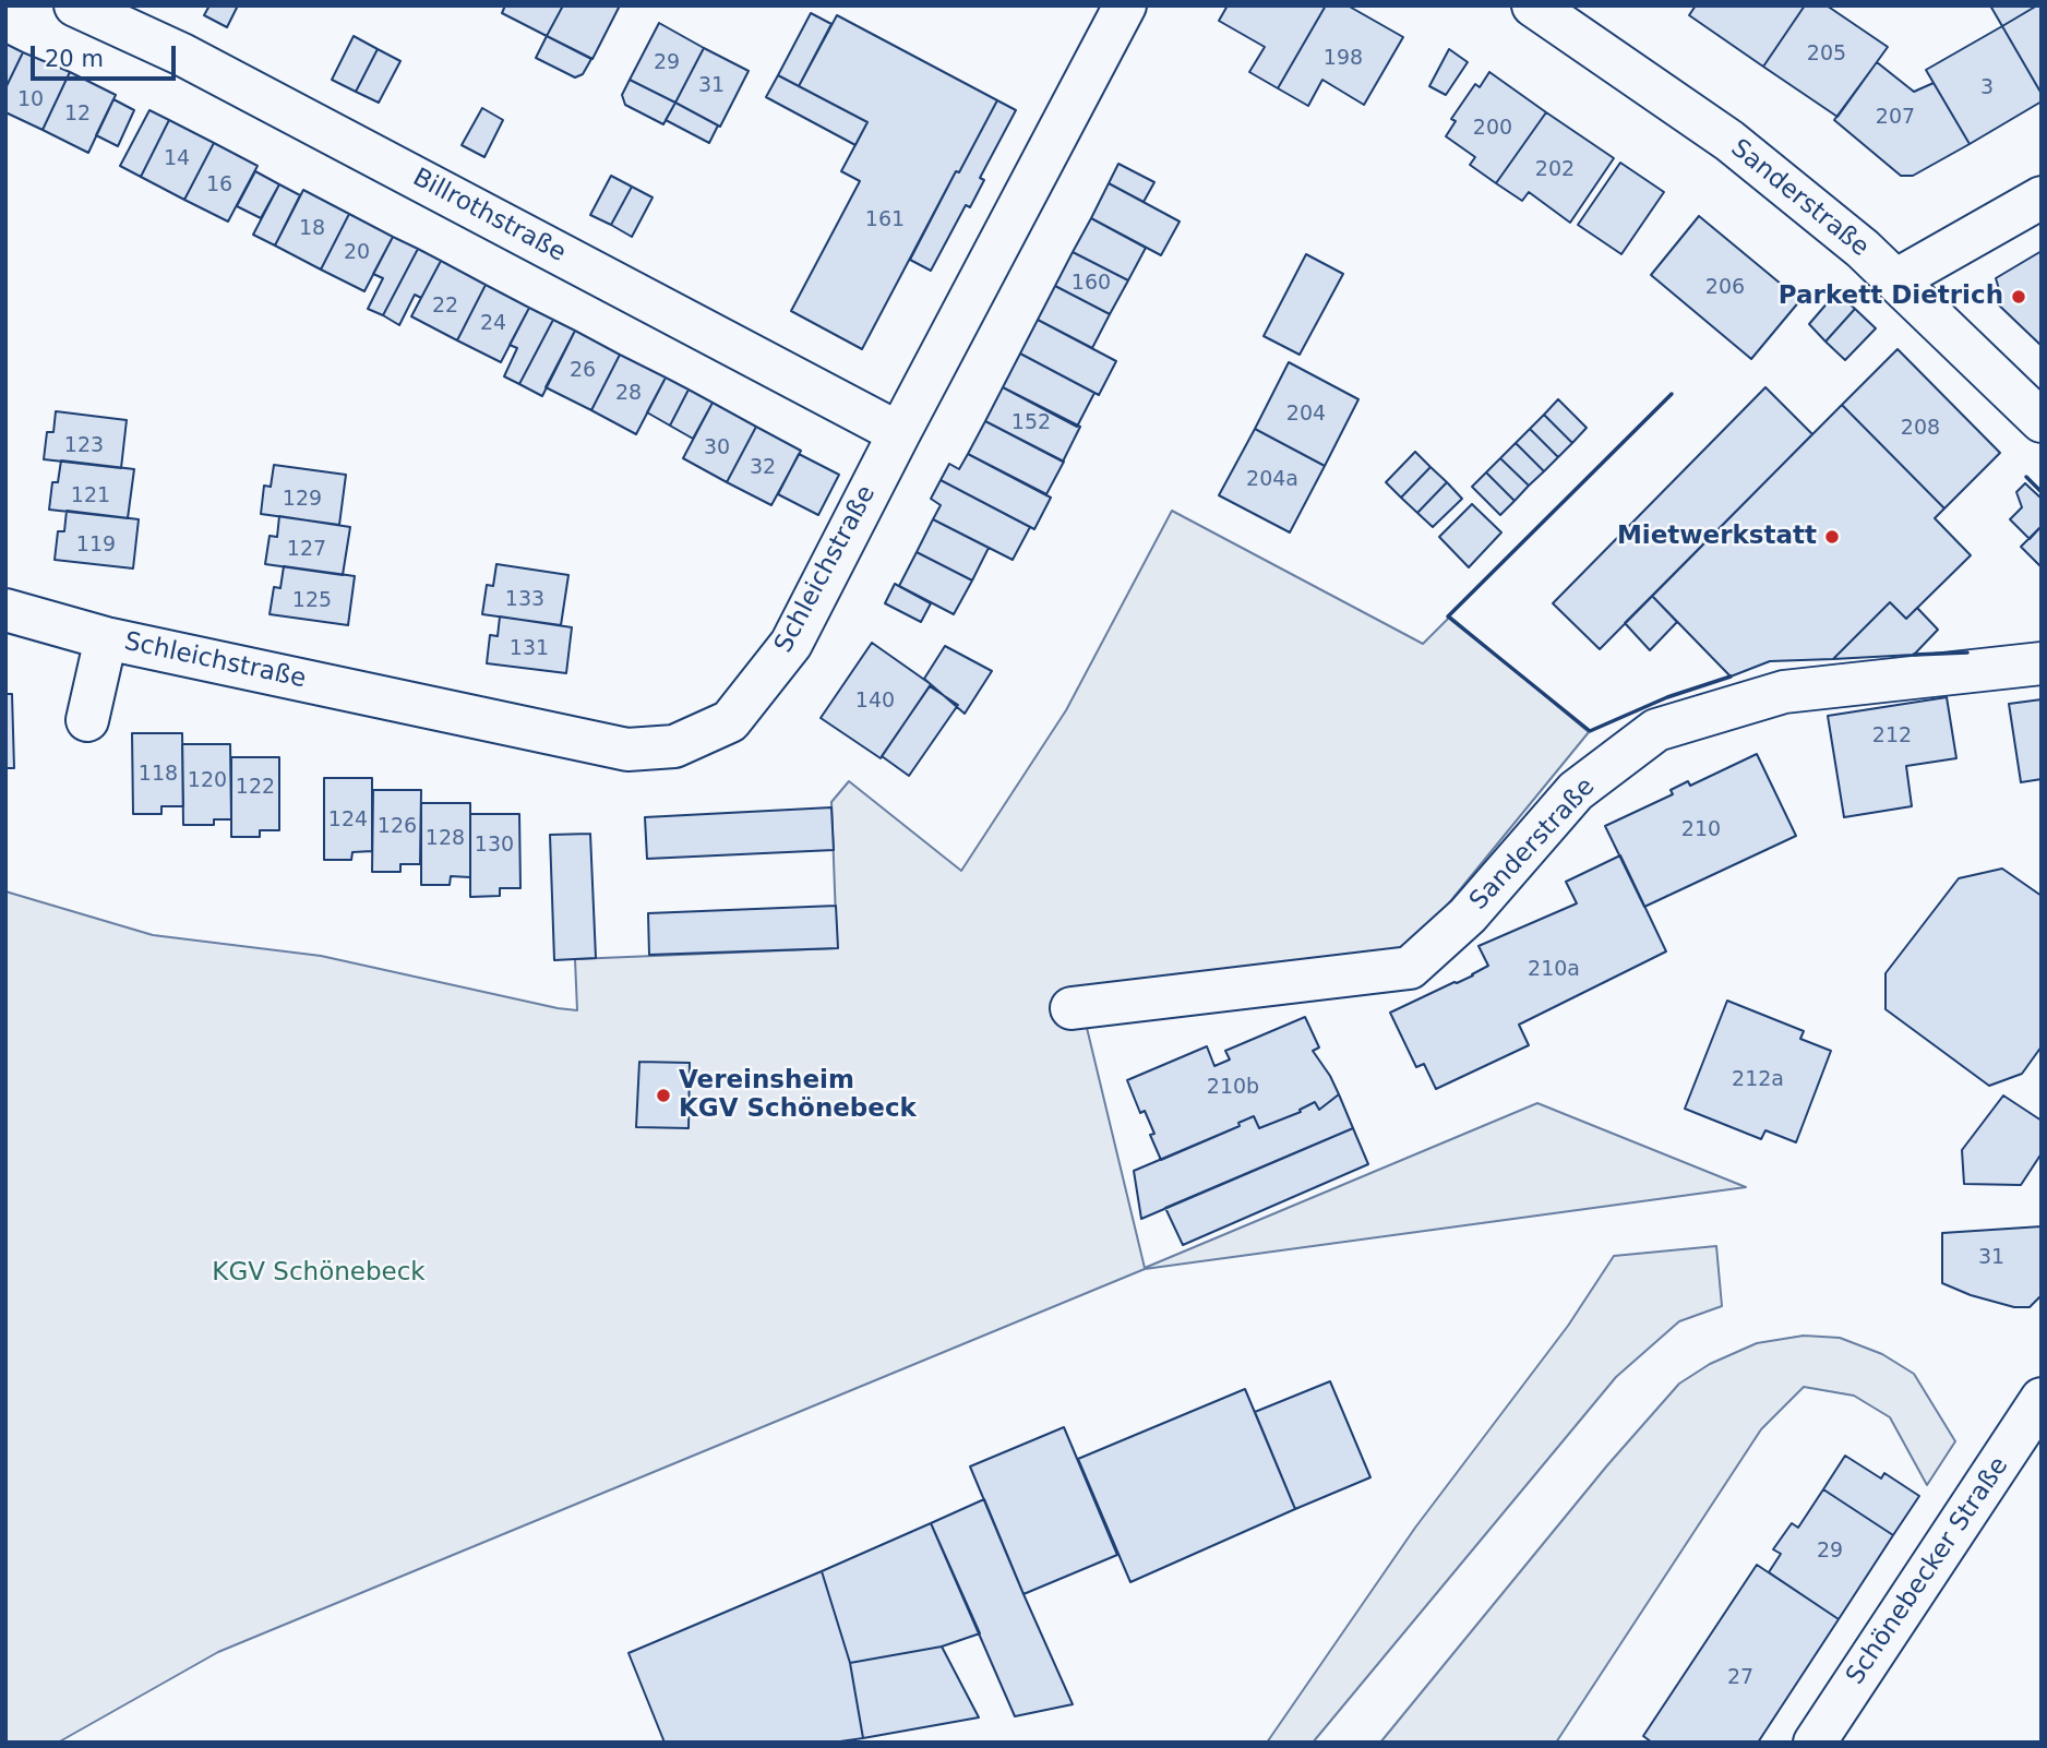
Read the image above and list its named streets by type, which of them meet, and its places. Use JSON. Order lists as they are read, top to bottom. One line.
{"streets":{"street":["Sanderstraße","Billrothstraße","Schleichstraße","Schönebecker Straße"]},"crossings":[["Billrothstraße","Schleichstraße"]],"parks":["KGV Schönebeck"],"places":["Parkett Dietrich","Mietwerkstatt","Vereinsheim KGV Schönebeck"],"house_numbers":["205","198","29","31","3","10","12","207","200","14","202","16","161","18","20","160","206","22","24","26","28","204","152","208","123","30","32","204a","121","129","119","127","133","125","131","140","212","118","120","122","124","126","210","128","130","210a","212a","210b","31","29","27"],"scale_bar":"20 m"}
